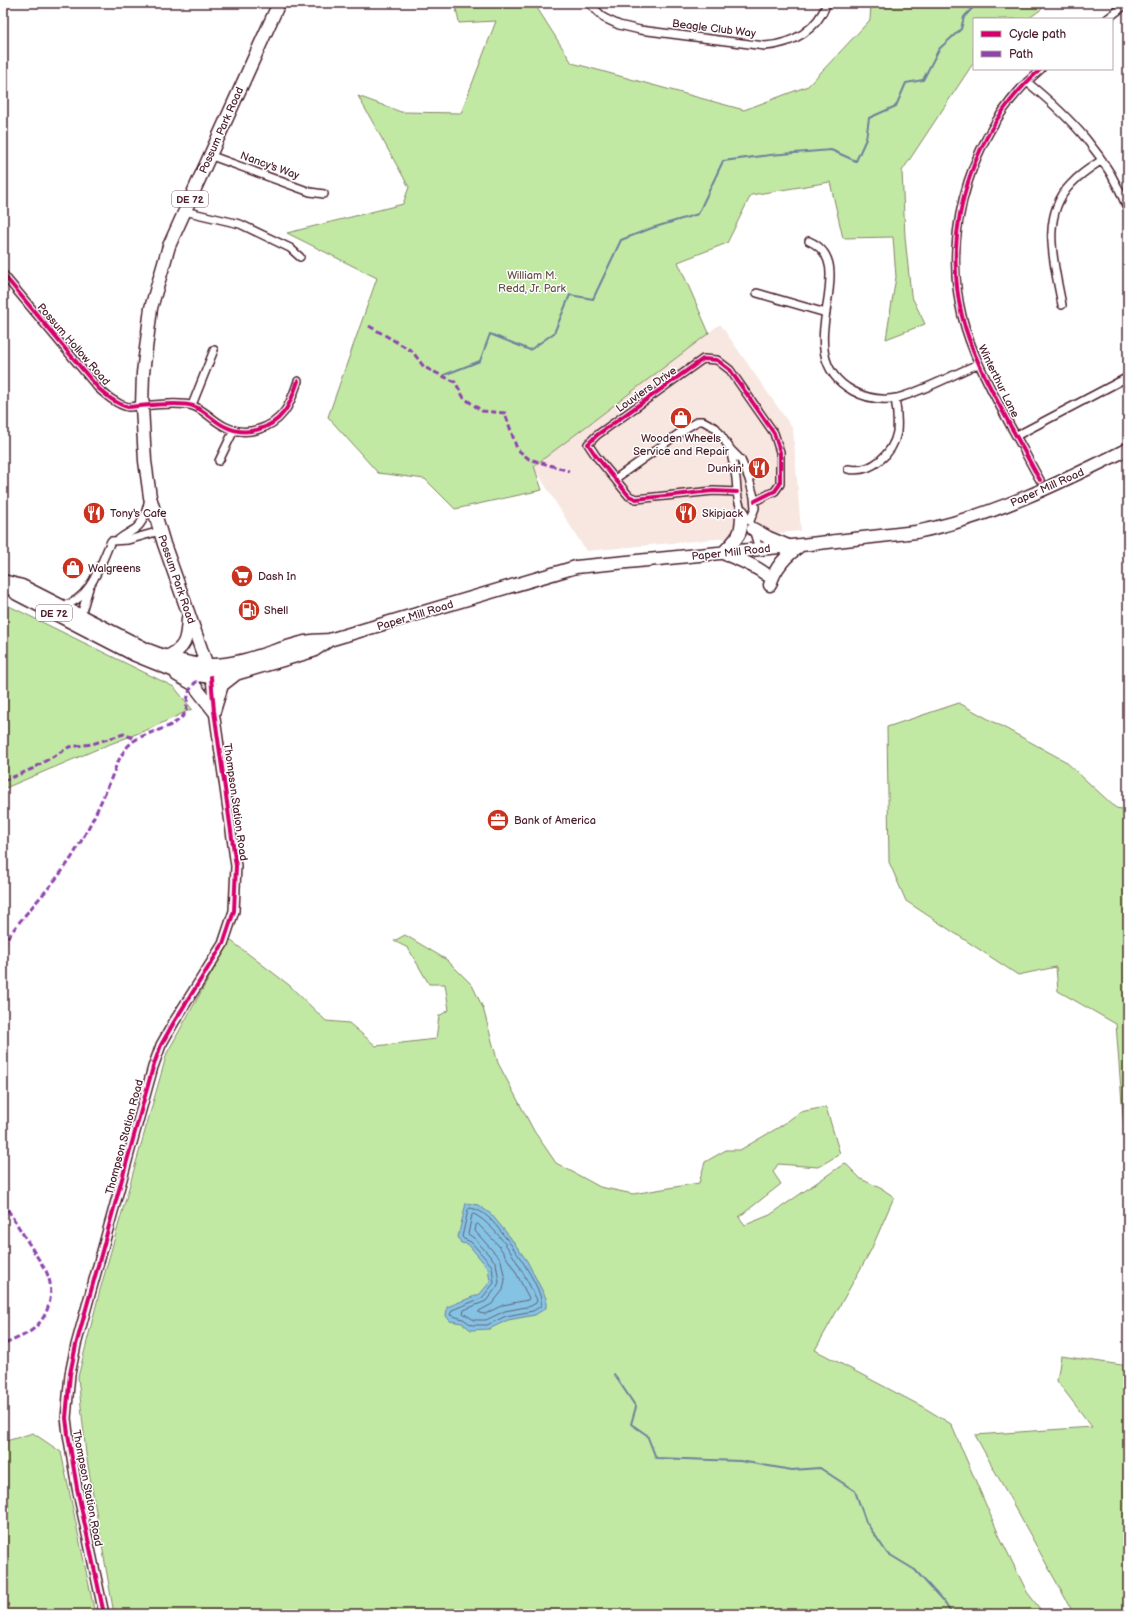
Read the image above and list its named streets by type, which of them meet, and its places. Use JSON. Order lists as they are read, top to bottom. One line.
{"streets":{"main road":["Possum Park Road","DE 72","Paper Mill Road"],"street":["Beagle Club Way","Nancy's Way","Possum Hollow Road","Winterthur Lane","Louviers Drive","Thompson Station Road"]},"crossings":[["Possum Park Road","Nancy's Way"],["Possum Park Road","Possum Hollow Road"],["Possum Park Road","Paper Mill Road"],["Possum Park Road","Thompson Station Road"],["Paper Mill Road","Thompson Station Road"]],"parks":["William M. Redd, Jr. Park"],"places":{"shop":["Wooden Wheels Service and Repair","Walgreens"],"restaurant":["Dunkin'","Tony's Cafe","Skipjack"],"supermarket":["Dash In"],"fuel station":["Shell"],"office":["Bank of America"]},"legend":["Cycle path","Path"]}
